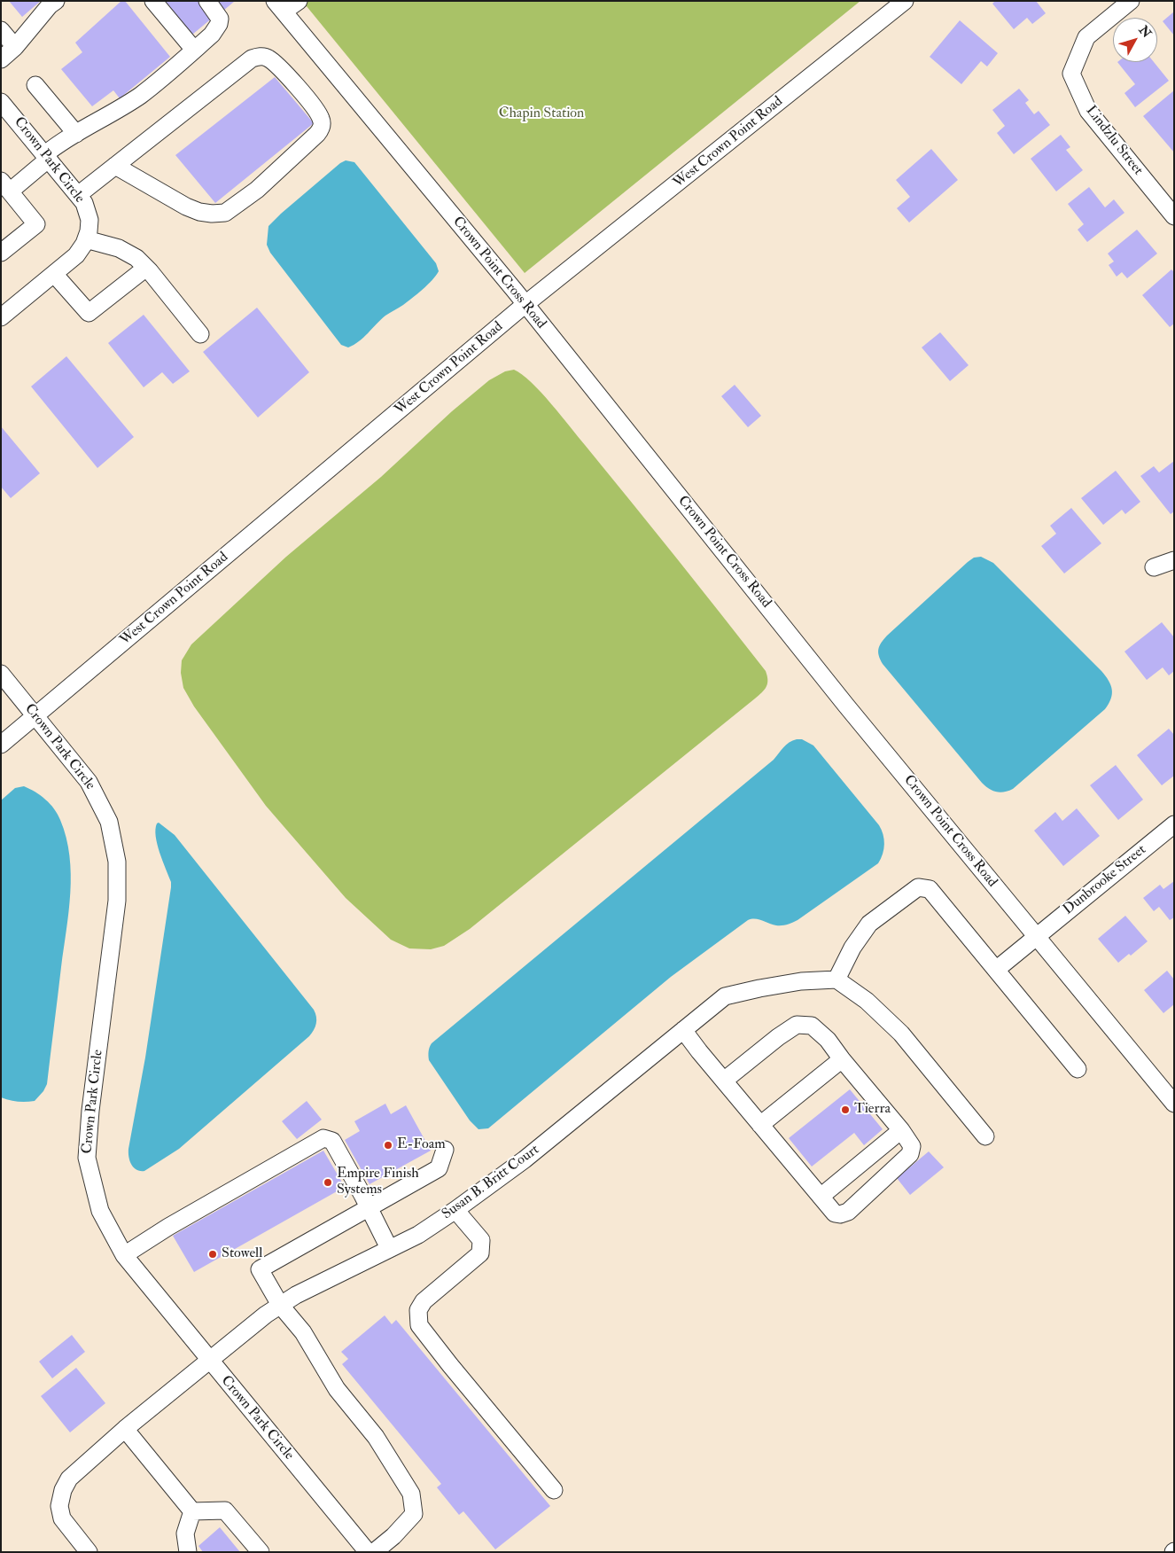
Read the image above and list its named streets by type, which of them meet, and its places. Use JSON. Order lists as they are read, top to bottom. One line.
{"streets":{"street":["Lindzlu Street","West Crown Point Road","Crown Park Circle","Crown Point Cross Road","Dunbrooke Street","Susan B. Britt Court"]},"crossings":[["West Crown Point Road","Crown Park Circle"],["West Crown Point Road","Crown Point Cross Road"],["Crown Park Circle","Susan B. Britt Court"],["Crown Point Cross Road","Dunbrooke Street"]],"parks":["Chapin Station"],"places":["Tierra","E-Foam","Empire Finish Systems","Stowell"],"north":"top right"}
